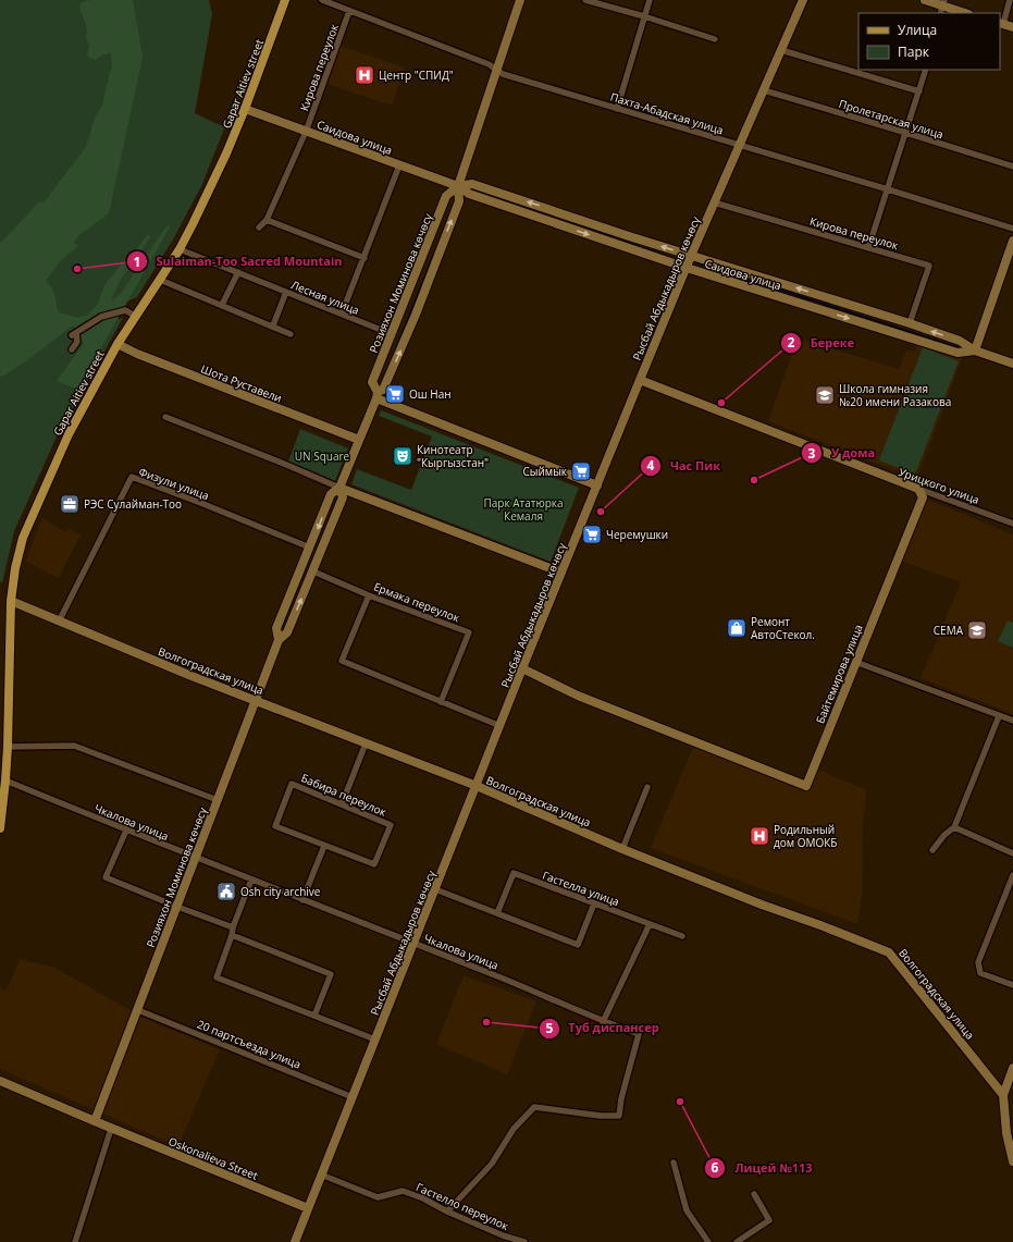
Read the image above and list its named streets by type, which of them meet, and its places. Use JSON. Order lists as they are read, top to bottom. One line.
{"streets":{"main road":["Gapar Aitiev street"],"street":["Кирова переулок","Пахта-Абадская улица","Пролетарская улица","Саидова улица","Розияхон Моминова көчөсү","Рысбай Абдыкадыров көчөсү","Лесная улица","Шота Руставели","Физули улица","Урицкого улица","Ермака переулок","Волгоградская улица","Байтемирова улица","Бабира переулок","Чкалова улица","Гастелла улица","20 партсъезда улица","Oskonalieva Street","Гастелло переулок"]},"crossings":[["Кирова переулок","Пахта-Абадская улица"],["Кирова переулок","Саидова улица"],["Кирова переулок","Рысбай Абдыкадыров көчөсү"],["Gapar Aitiev street","Саидова улица"],["Gapar Aitiev street","Лесная улица"],["Gapar Aitiev street","Шота Руставели"],["Gapar Aitiev street","Волгоградская улица"],["Gapar Aitiev street","Чкалова улица"],["Пахта-Абадская улица","Розияхон Моминова көчөсү"],["Пахта-Абадская улица","Рысбай Абдыкадыров көчөсү"],["Пролетарская улица","Рысбай Абдыкадыров көчөсү"],["Саидова улица","Розияхон Моминова көчөсү"],["Саидова улица","Рысбай Абдыкадыров көчөсү"],["Розияхон Моминова көчөсү","Лесная улица"],["Розияхон Моминова көчөсү","Шота Руставели"],["Розияхон Моминова көчөсү","Физули улица"],["Розияхон Моминова көчөсү","Ермака переулок"],["Розияхон Моминова көчөсү","Волгоградская улица"],["Розияхон Моминова көчөсү","Чкалова улица"],["Розияхон Моминова көчөсү","20 партсъезда улица"],["Розияхон Моминова көчөсү","Oskonalieva Street"],["Рысбай Абдыкадыров көчөсү","Урицкого улица"],["Рысбай Абдыкадыров көчөсү","Волгоградская улица"],["Рысбай Абдыкадыров көчөсү","Байтемирова улица"],["Рысбай Абдыкадыров көчөсү","Чкалова улица"],["Рысбай Абдыкадыров көчөсү","20 партсъезда улица"],["Рысбай Абдыкадыров көчөсү","Oskonalieva Street"],["Рысбай Абдыкадыров көчөсү","Гастелло переулок"],["Физули улица","Волгоградская улица"],["Урицкого улица","Байтемирова улица"],["Чкалова улица","Гастелло переулок"]],"parks":["UN Square","Парк Ататюрка Кемаля"],"places":{"hospital":["Центр \"СПИД\"","Родильный дом ОМОКБ"],"other":["Sulaiman-Too Sacred Mountain","Береке","У дома","Час Пик","Туб диспансер","Лицей №113"],"supermarket":["Ош Нан","Сыймык","Черемушки"],"school or university":["Школа гимназия №20 имени Разакова","СЕМА"],"theatre":["Кинотеатр \"Кыргызстан\""],"office":["РЭС Сулайман-Тоо"],"shop":["Ремонт АвтоСтекол."],"public building":["Osh city archive"]},"legend":["Улица","Парк"]}
